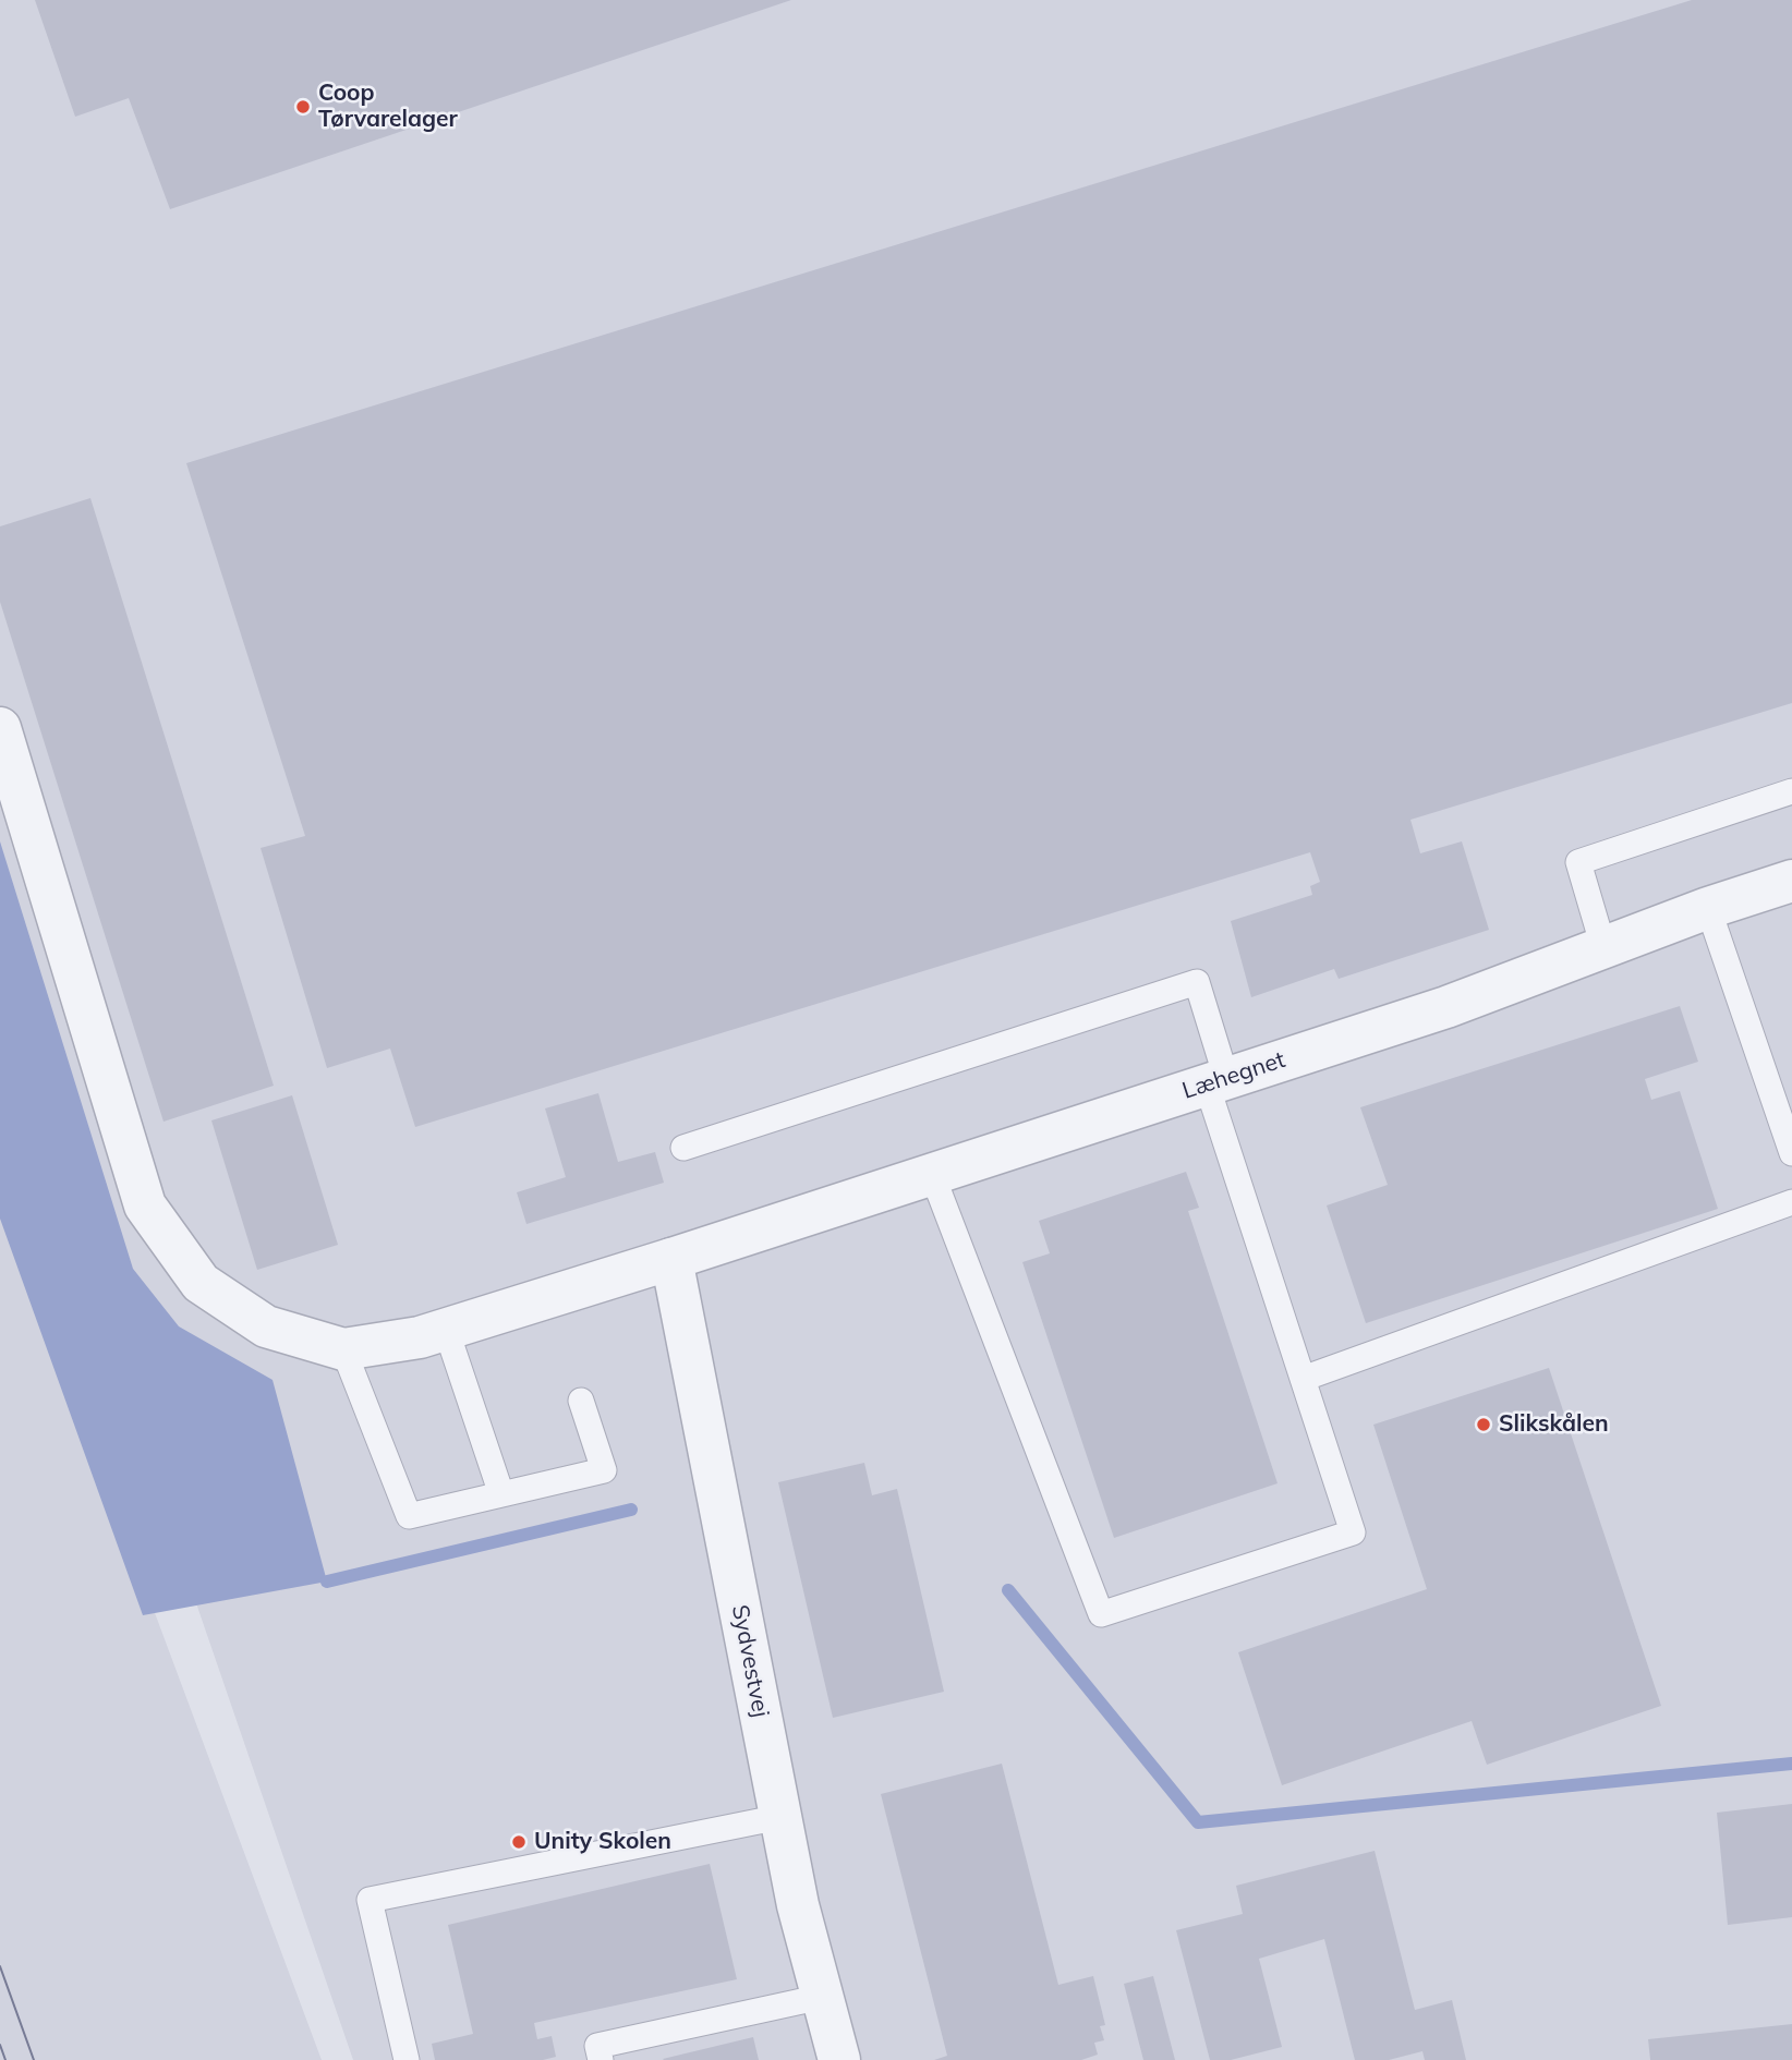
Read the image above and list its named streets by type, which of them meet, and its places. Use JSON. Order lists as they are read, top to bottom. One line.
{"streets":{"street":["Læhegnet","Sydvestvej"]},"crossings":[["Læhegnet","Sydvestvej"]],"places":["Coop Tørvarelager","Slikskålen","Unity Skolen"]}
